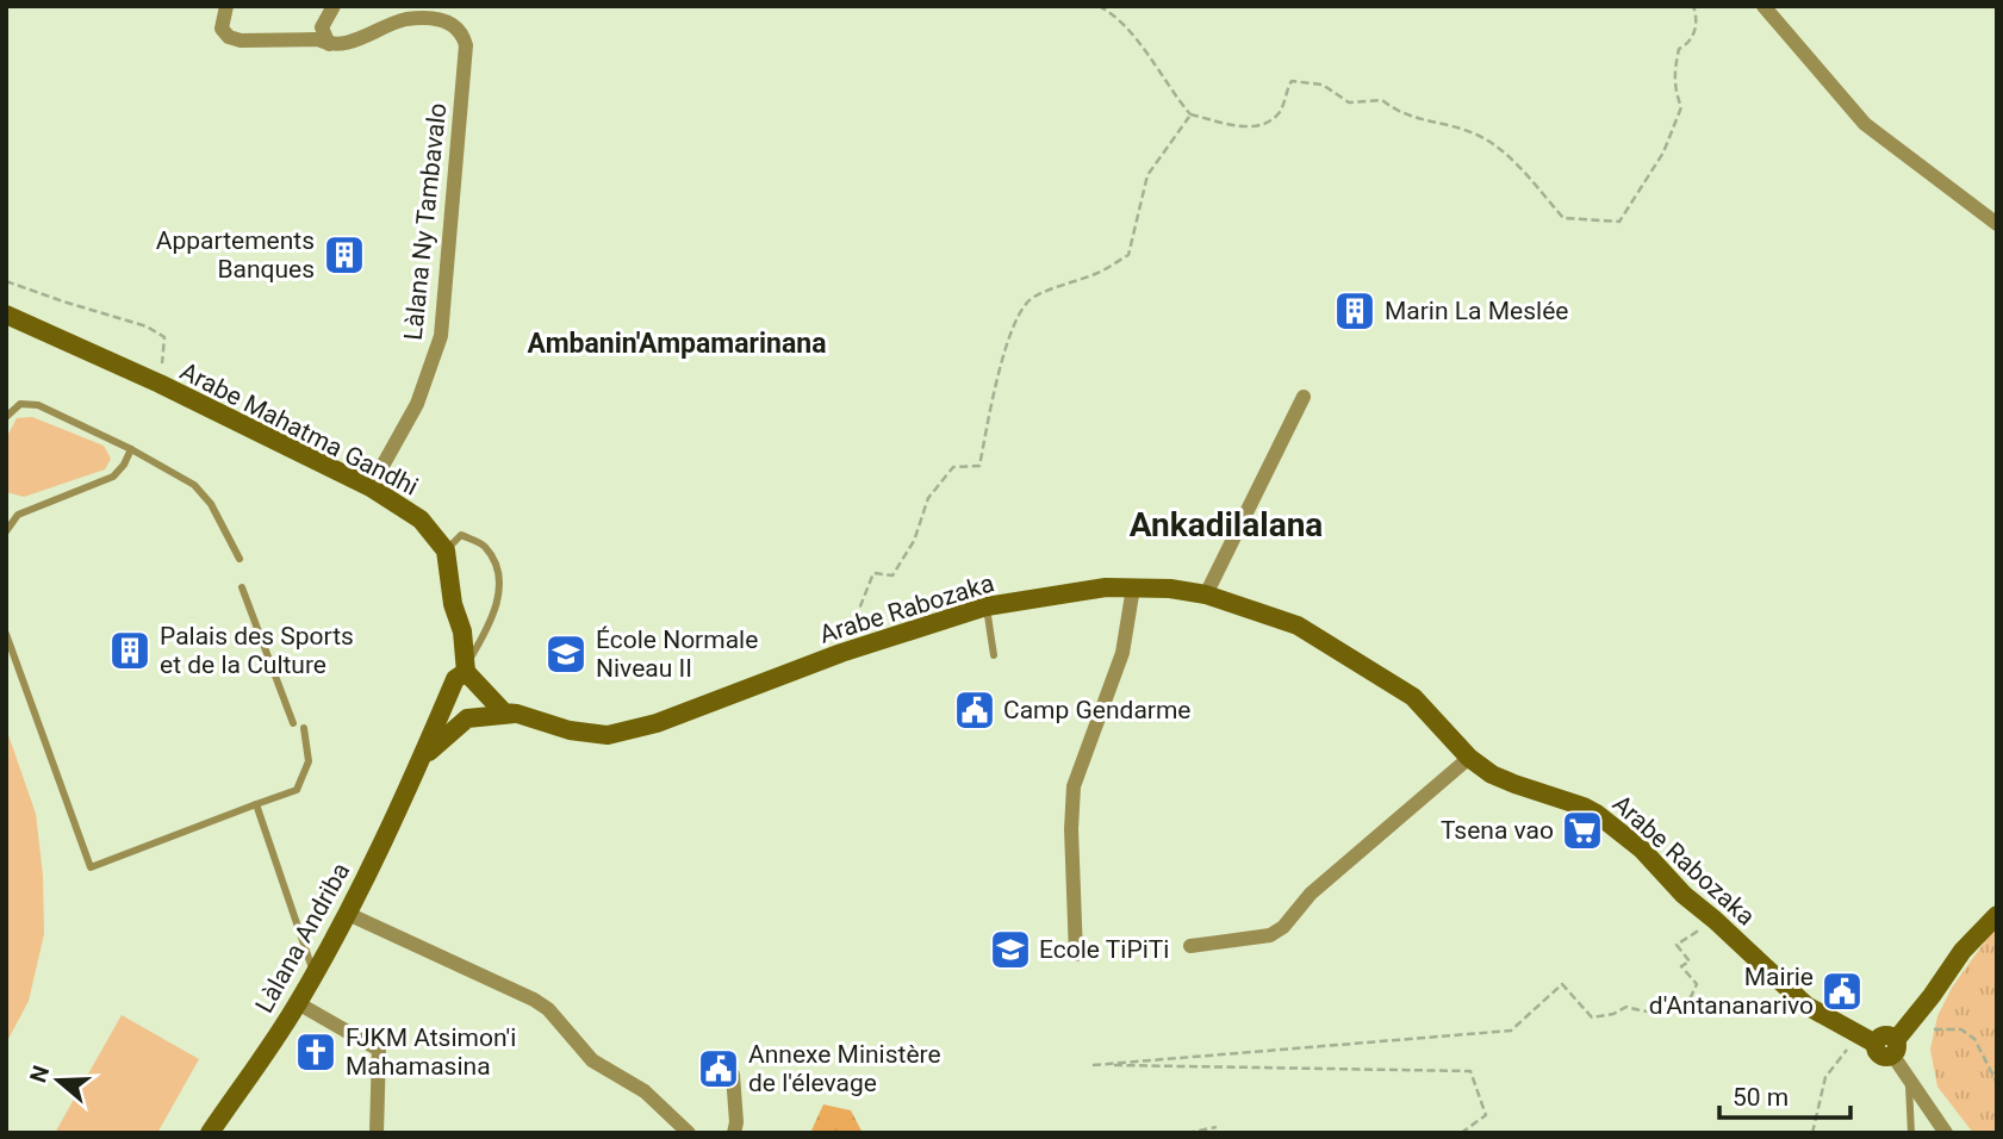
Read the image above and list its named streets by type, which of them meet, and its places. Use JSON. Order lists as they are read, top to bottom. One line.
{"streets":{"street":["Làlana Ny Tambavalo","Arabe Mahatma Gandhi","Arabe Rabozaka","Làlana Andriba"]},"crossings":[["Làlana Ny Tambavalo","Arabe Mahatma Gandhi"]],"districts":["Ambanin'Ampamarinana","Ankadilalana"],"places":{"building":["Appartements Banques","Marin La Meslée","Palais des Sports et de la Culture"],"school or university":["École Normale Niveau II","Ecole TiPiTi"],"public building":["Camp Gendarme","Mairie d'Antananarivo","Annexe Ministère de l'élevage"],"supermarket":["Tsena vao"],"church":["FJKM Atsimon'i Mahamasina"]},"scale_bar":"50 m","north":"left"}
